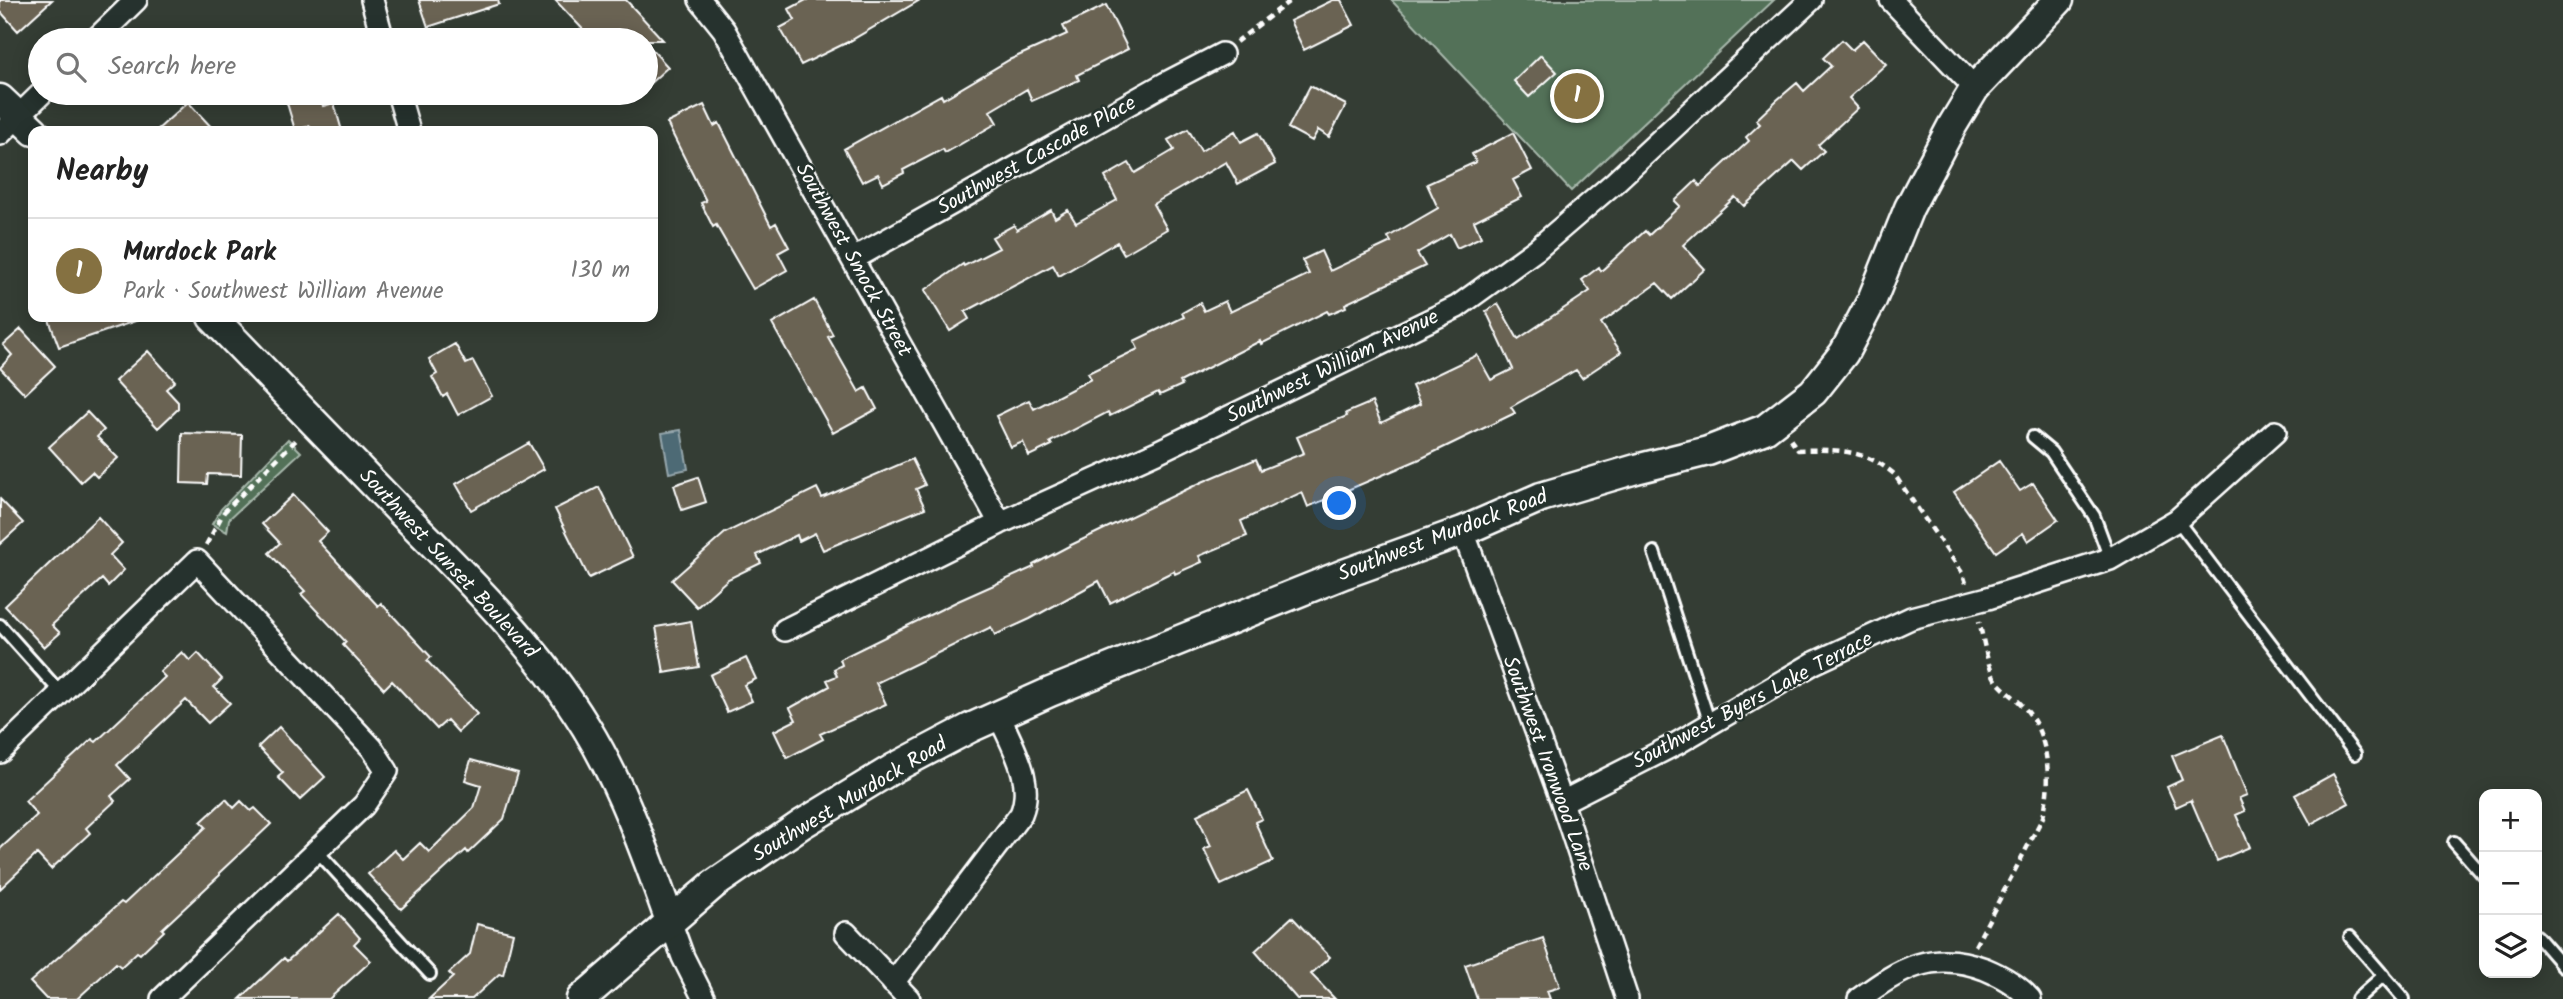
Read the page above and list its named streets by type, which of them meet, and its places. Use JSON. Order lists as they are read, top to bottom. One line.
{"streets":{"main road":["Southwest Murdock Road","Southwest Sunset Boulevard"],"street":["Southwest Cascade Place","Southwest Smock Street","Southwest William Avenue","Southwest Byers Lake Terrace","Southwest Ironwood Lane"]},"crossings":[["Southwest Cascade Place","Southwest Smock Street"],["Southwest Smock Street","Southwest William Avenue"],["Southwest Murdock Road","Southwest Sunset Boulevard"],["Southwest Murdock Road","Southwest Ironwood Lane"],["Southwest Byers Lake Terrace","Southwest Ironwood Lane"]],"page":{"search":"Search here","pins":"1","heading":"Nearby","list":[{"mark":"1","name":"Murdock Park","note":"Park · Southwest William Avenue","value":"130 m"}],"map_buttons":["+","−"]}}
